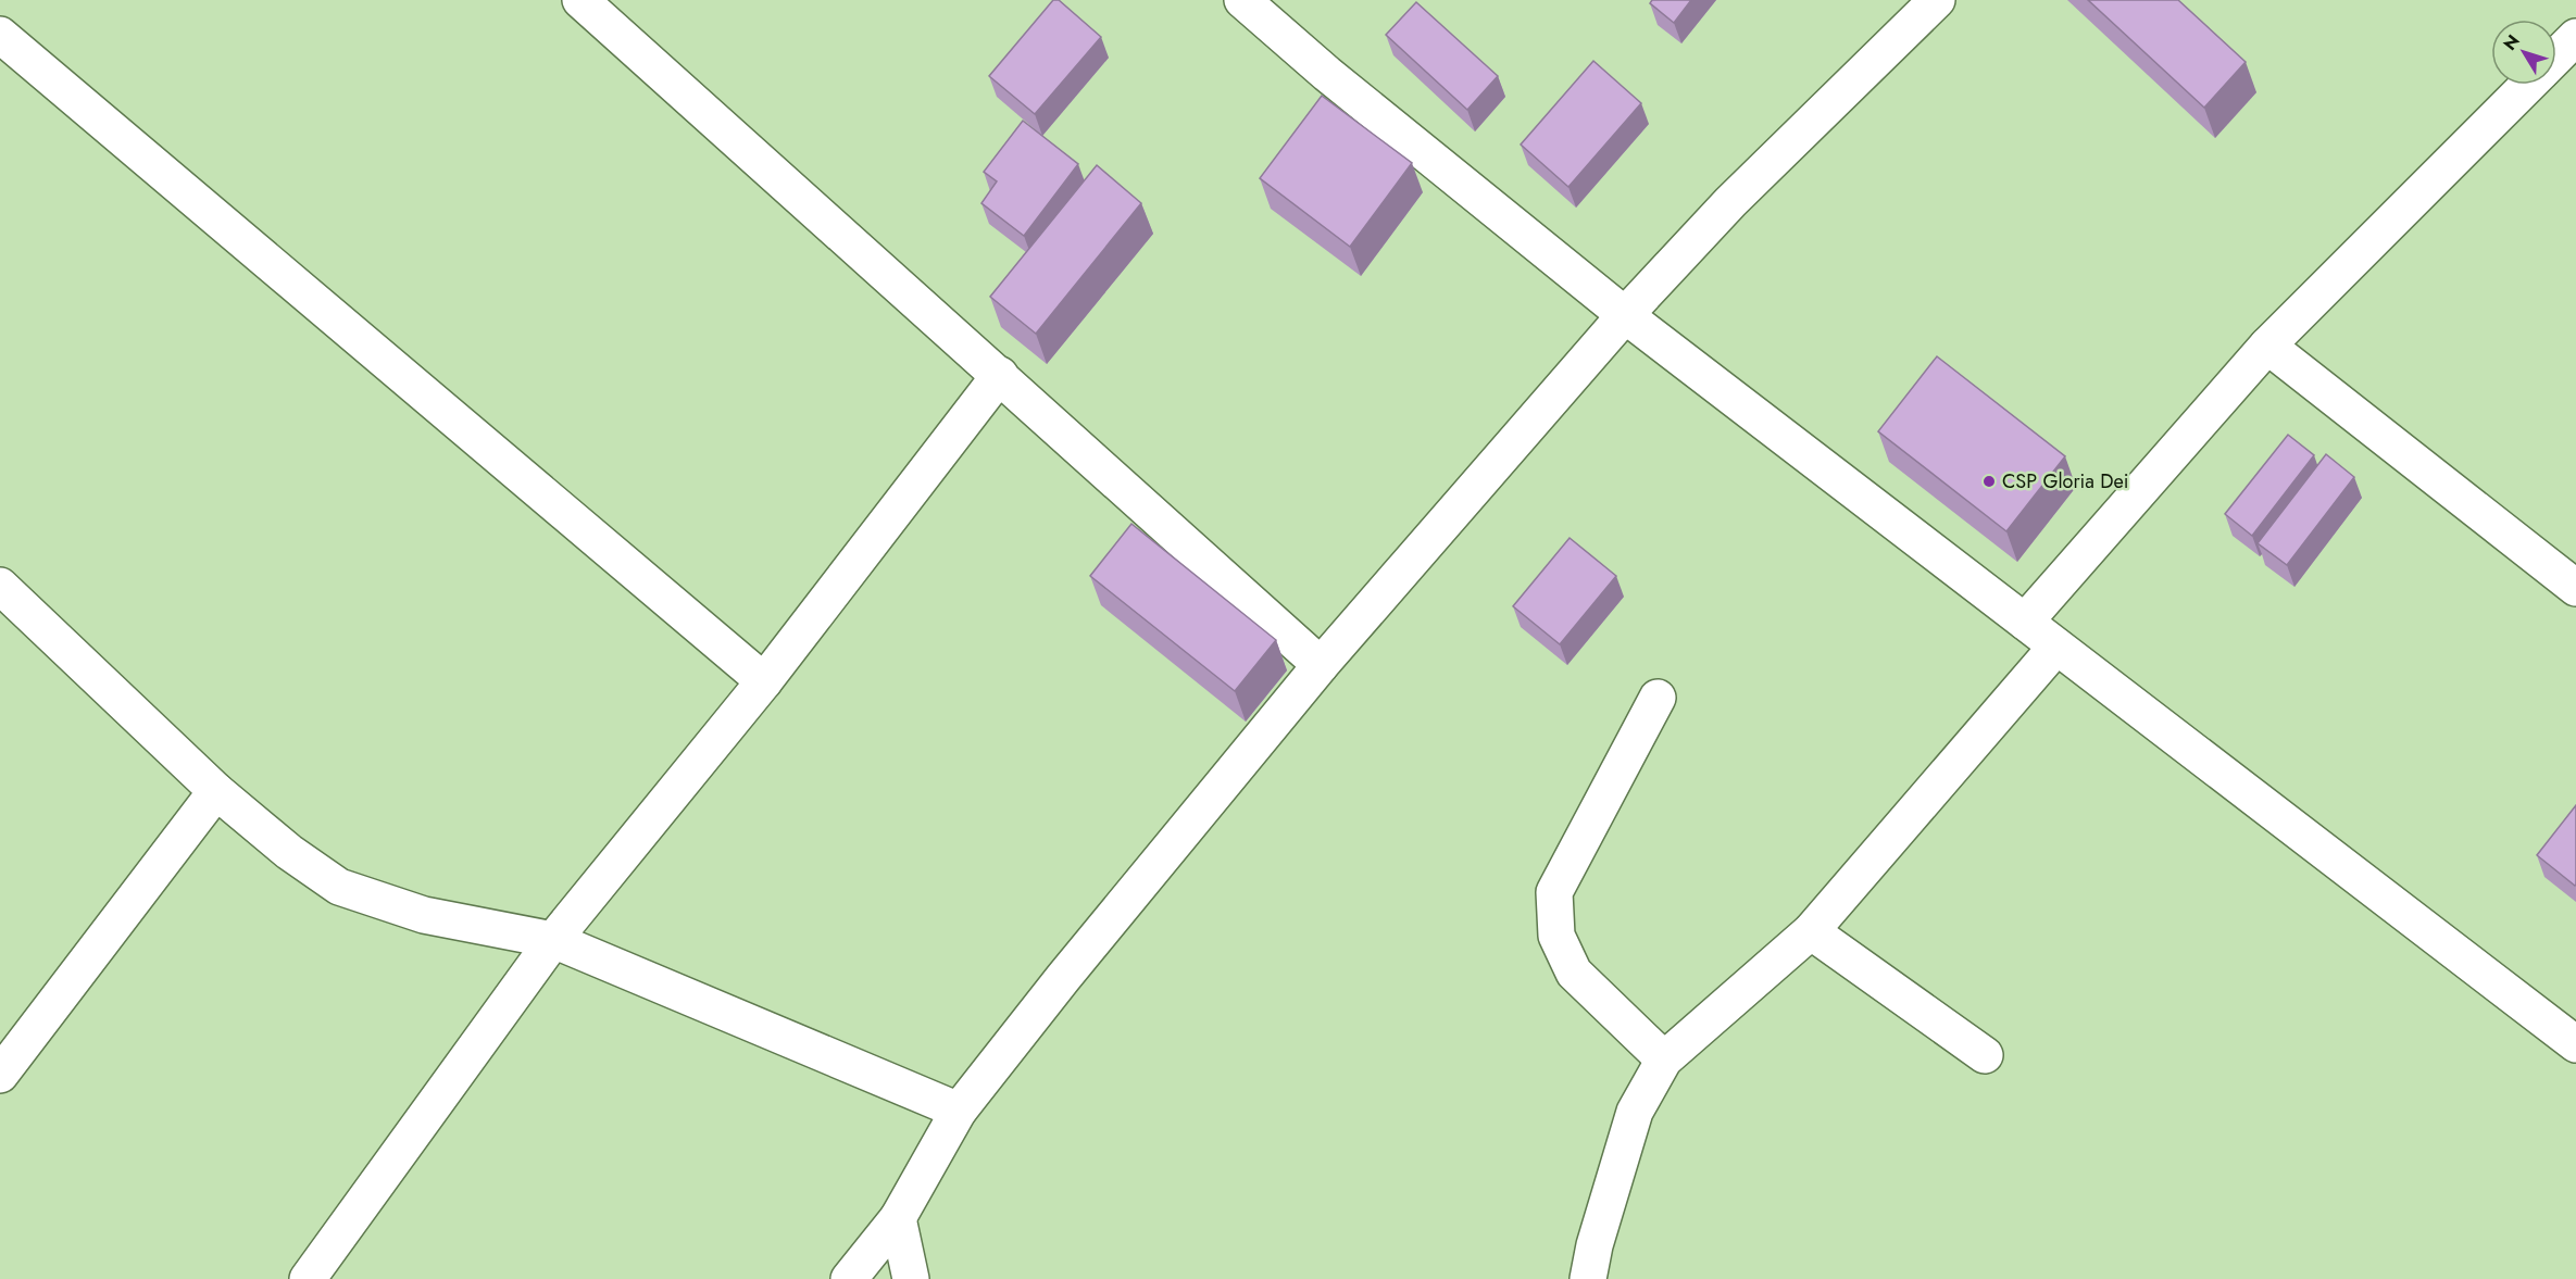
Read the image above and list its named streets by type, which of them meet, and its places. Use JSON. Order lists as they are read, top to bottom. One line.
{"places":["CSP Gloria Dei"],"north":"top left"}
